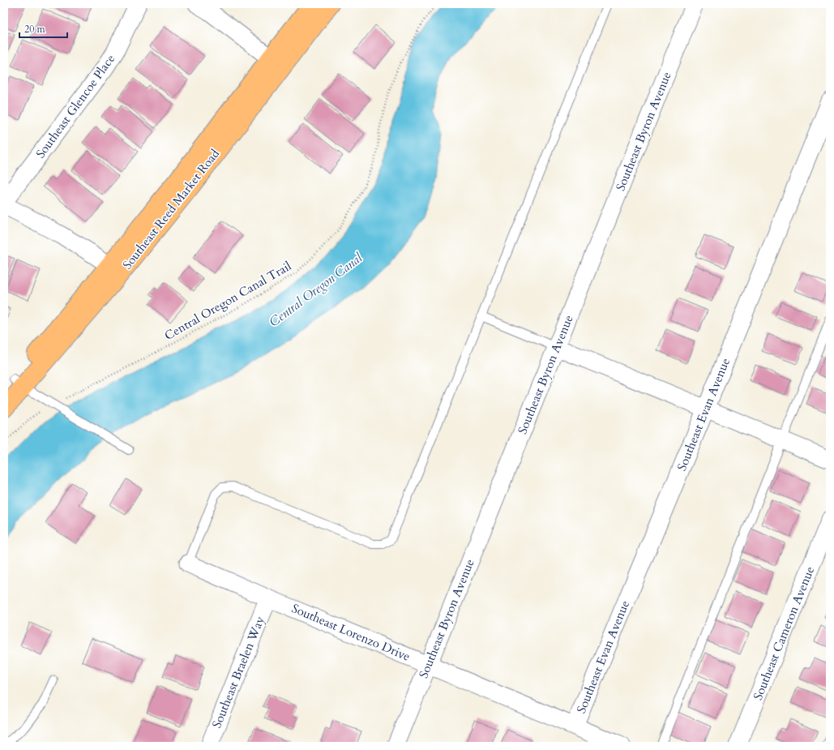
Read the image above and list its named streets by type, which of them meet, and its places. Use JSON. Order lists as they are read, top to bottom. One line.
{"streets":{"main road":["Southeast Reed Market Road"],"street":["Southeast Glencoe Place","Southeast Byron Avenue","Southeast Evan Avenue","Southeast Lorenzo Drive","Southeast Cameron Avenue","Southeast Braelen Way"],"path":["Central Oregon Canal Trail"]},"crossings":[["Southeast Byron Avenue","Southeast Lorenzo Drive"],["Southeast Evan Avenue","Southeast Lorenzo Drive"],["Southeast Lorenzo Drive","Southeast Braelen Way"]],"water":["Central Oregon Canal"],"scale_bar":"20 m"}
